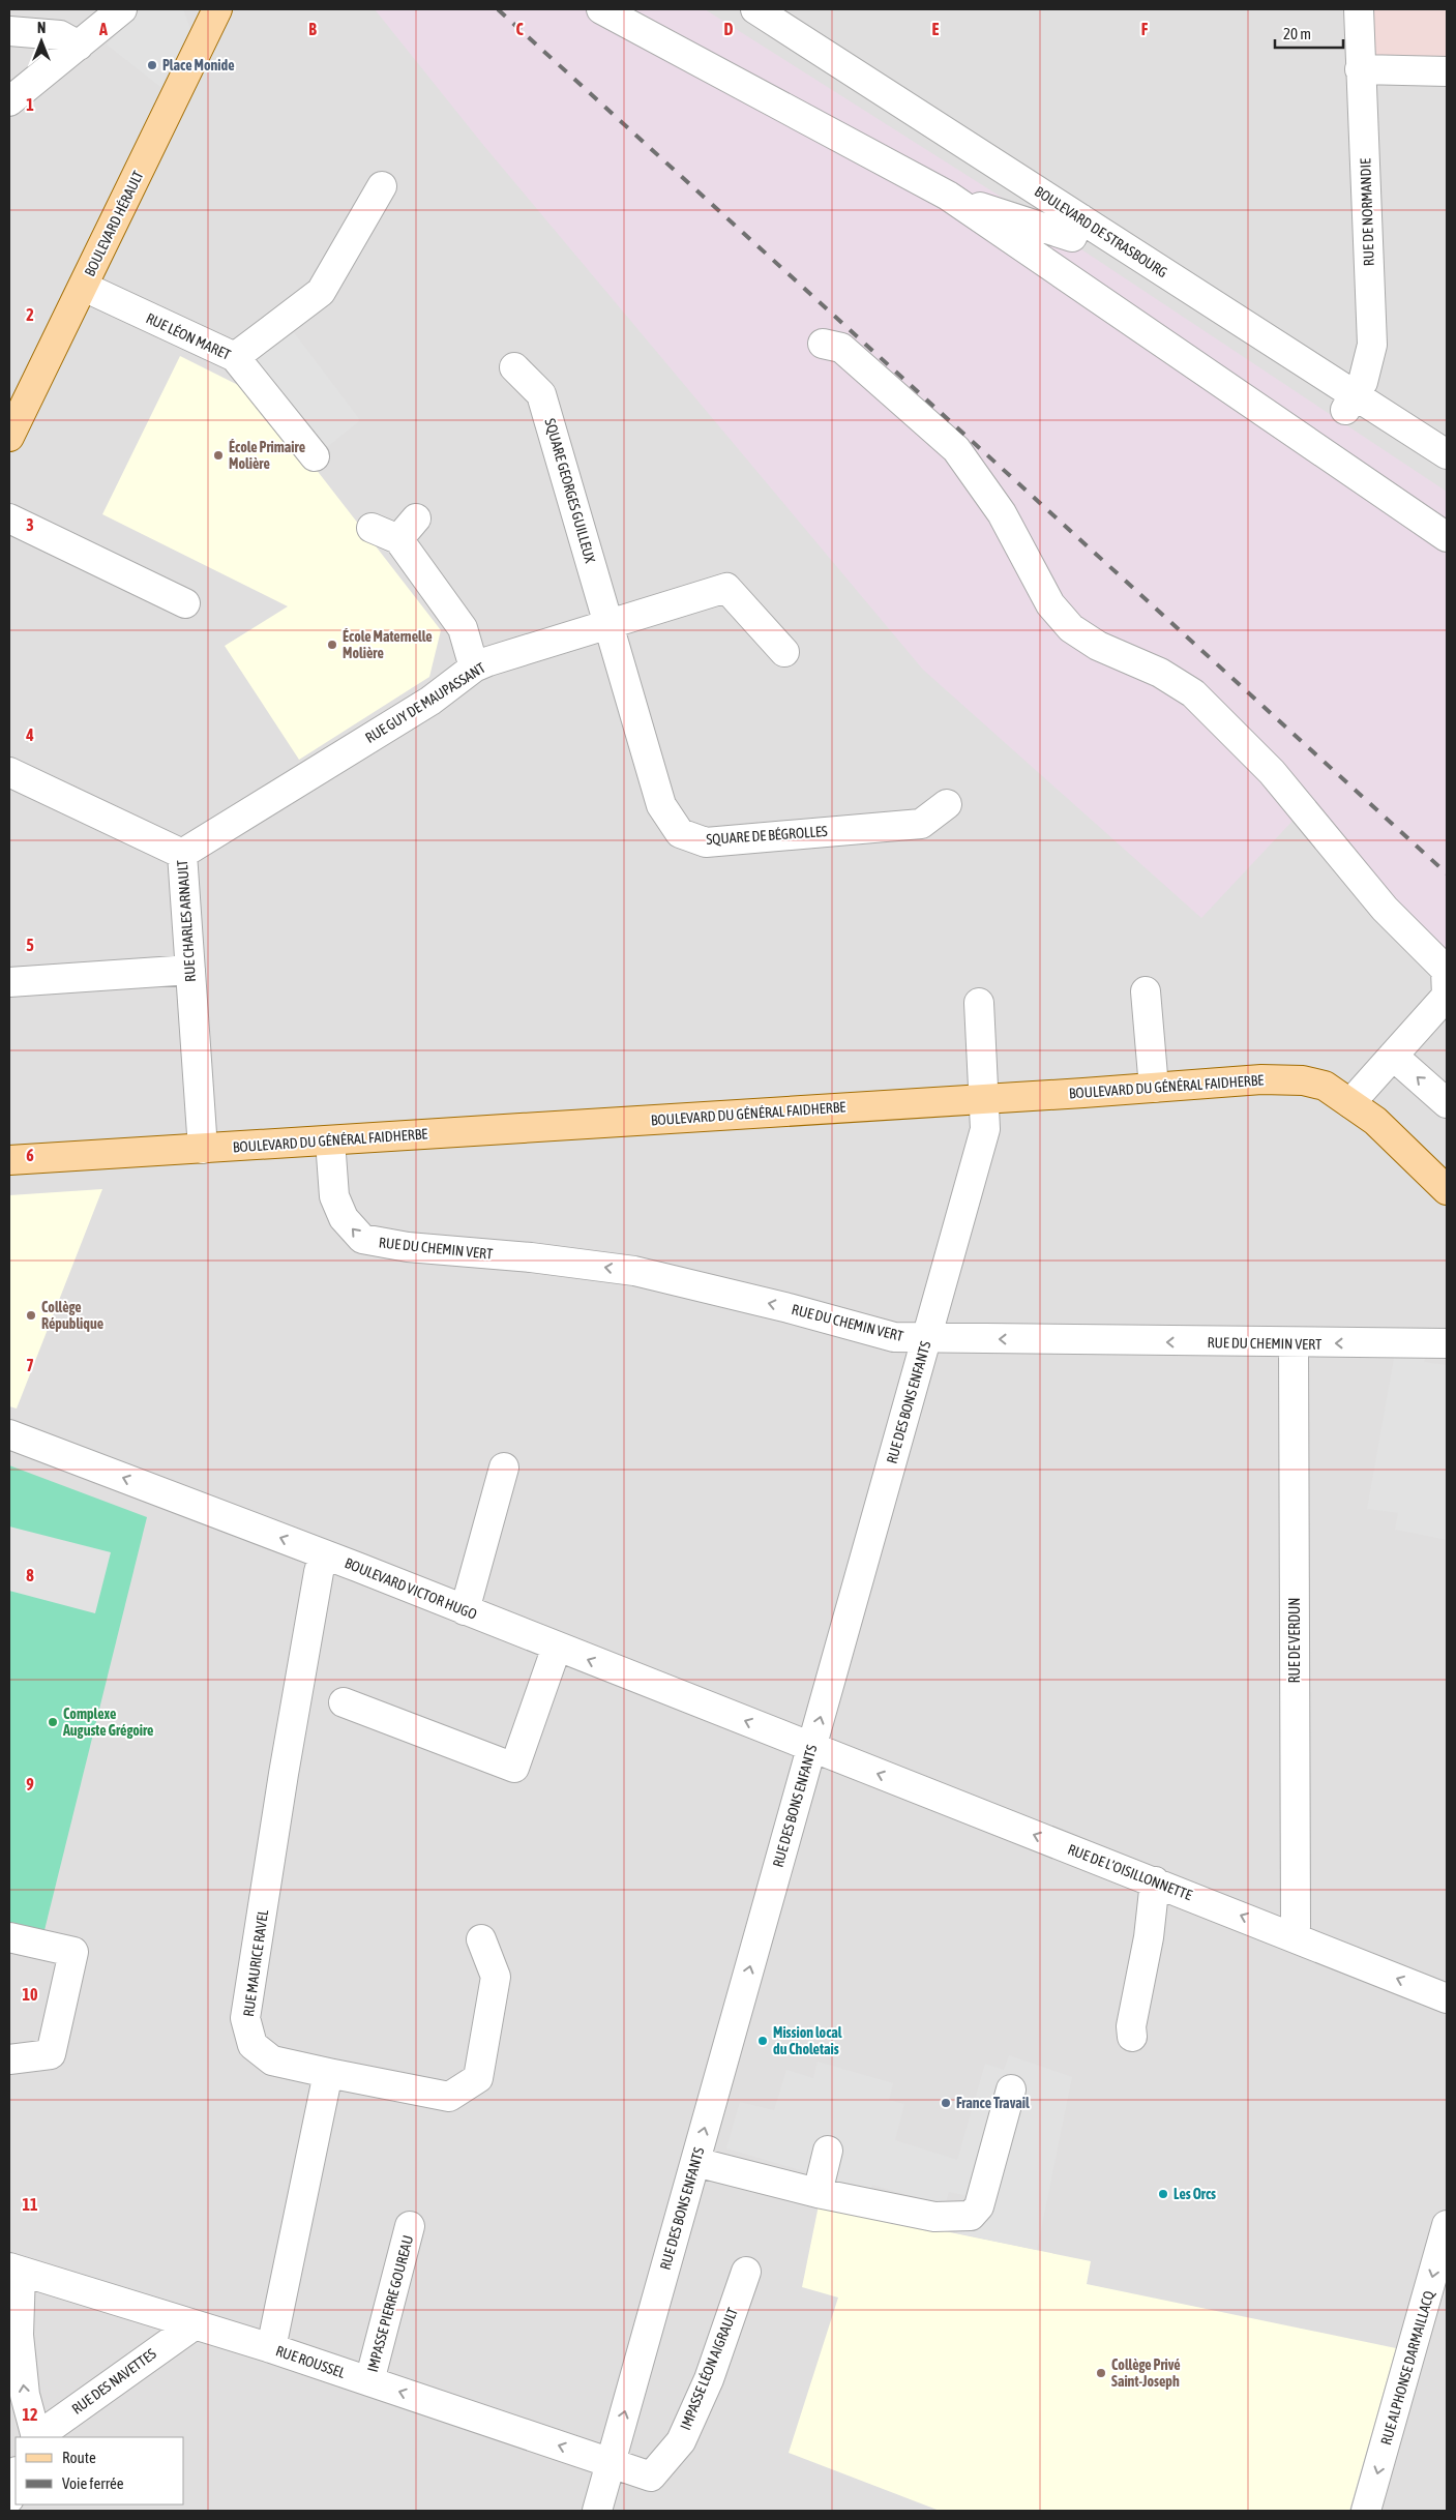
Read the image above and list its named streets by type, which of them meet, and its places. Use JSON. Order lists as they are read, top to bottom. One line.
{"streets":{"main road":["BOULEVARD HÉRAULT","BOULEVARD DU GÉNÉRAL FAIDHERBE"],"street":["RUE DE NORMANDIE","BOULEVARD DE STRASBOURG","RUE LÉON MARET","SQUARE GEORGES GUILLEUX","RUE GUY DE MAUPASSANT","SQUARE DE BÉGROLLES","RUE CHARLES ARNAULT","RUE DU CHEMIN VERT","RUE DES BONS ENFANTS","BOULEVARD VICTOR HUGO","RUE DE VERDUN","RUE DE L’OISILLONNETTE","RUE MAURICE RAVEL","IMPASSE PIERRE GOUREAU","RUE ROUSSEL","RUE ALPHONSE DARMAILLACQ","IMPASSE LÉON AIGRAULT","RUE DES NAVETTES"]},"crossings":[["RUE DE NORMANDIE","BOULEVARD DE STRASBOURG"],["BOULEVARD HÉRAULT","RUE LÉON MARET"],["SQUARE GEORGES GUILLEUX","RUE GUY DE MAUPASSANT"],["SQUARE GEORGES GUILLEUX","SQUARE DE BÉGROLLES"],["RUE GUY DE MAUPASSANT","SQUARE DE BÉGROLLES"],["RUE GUY DE MAUPASSANT","RUE CHARLES ARNAULT"],["RUE CHARLES ARNAULT","BOULEVARD DU GÉNÉRAL FAIDHERBE"],["BOULEVARD DU GÉNÉRAL FAIDHERBE","RUE DU CHEMIN VERT"],["BOULEVARD DU GÉNÉRAL FAIDHERBE","RUE DES BONS ENFANTS"],["RUE DU CHEMIN VERT","RUE DES BONS ENFANTS"],["RUE DU CHEMIN VERT","RUE DE VERDUN"],["RUE DES BONS ENFANTS","BOULEVARD VICTOR HUGO"],["RUE DES BONS ENFANTS","RUE DE L’OISILLONNETTE"],["RUE DES BONS ENFANTS","RUE ROUSSEL"],["RUE DES BONS ENFANTS","IMPASSE LÉON AIGRAULT"],["BOULEVARD VICTOR HUGO","RUE DE L’OISILLONNETTE"],["BOULEVARD VICTOR HUGO","RUE MAURICE RAVEL"],["RUE DE VERDUN","RUE DE L’OISILLONNETTE"],["IMPASSE PIERRE GOUREAU","RUE ROUSSEL"],["RUE ROUSSEL","IMPASSE LÉON AIGRAULT"],["RUE ROUSSEL","RUE DES NAVETTES"]],"one_way":["RUE DU CHEMIN VERT","RUE DES BONS ENFANTS","BOULEVARD VICTOR HUGO","RUE DE L’OISILLONNETTE","RUE ROUSSEL","RUE ALPHONSE DARMAILLACQ"],"places":["Place Monide","École Primaire Molière","École Maternelle Molière","Collège République","Complexe Auguste Grégoire","Mission local du Choletais","France Travail","Les Orcs","Collège Privé Saint-Joseph"],"legend":["Route","Voie ferrée"],"scale_bar":"20 m","north":"top","grid":{"columns":["A","B","C","D","E","F"],"rows":["1","2","3","4","5","6","7","8","9","10","11","12"]}}
